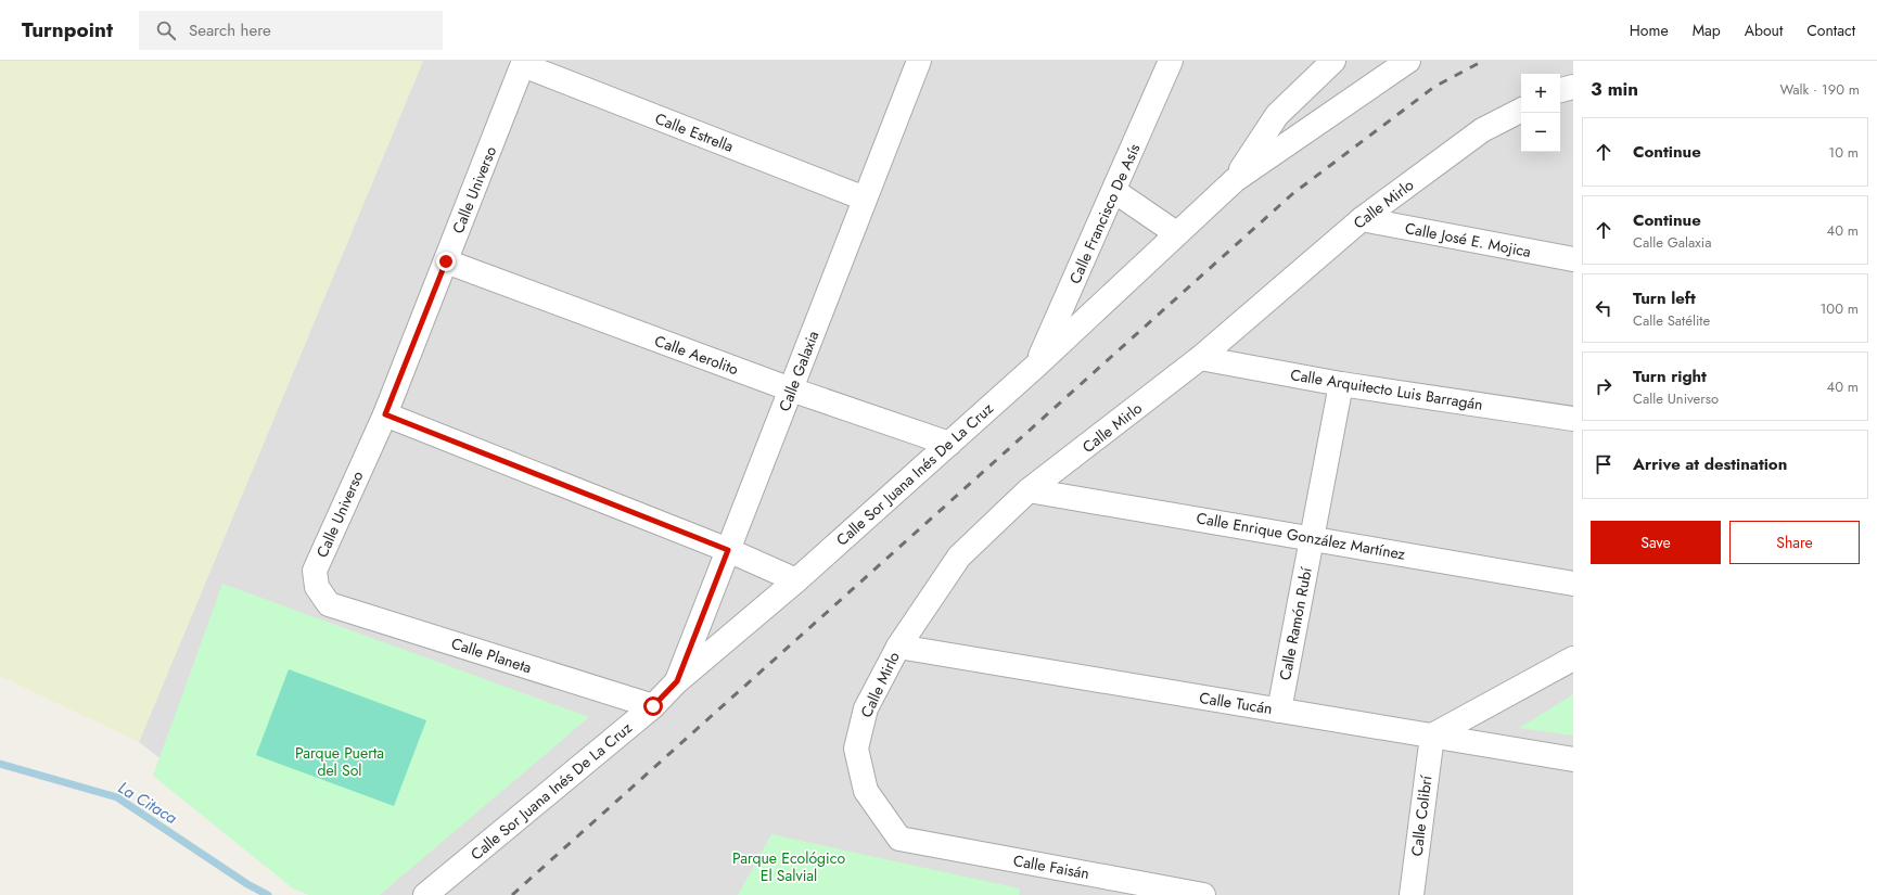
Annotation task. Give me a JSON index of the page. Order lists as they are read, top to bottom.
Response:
{
  "streets": {
    "street": [
      "Calle Estrella",
      "Calle Universo",
      "Calle Mirlo",
      "Calle Francisco De Asís",
      "Calle José E. Mojica",
      "Calle Aerolito",
      "Calle Galaxia",
      "Calle Arquitecto Luis Barragán",
      "Calle Sor Juana Inés De La Cruz",
      "Calle Enrique González Martínez",
      "Calle Ramón Rubí",
      "Calle Planeta",
      "Calle Tucán",
      "Calle Colibrí",
      "Calle Faisán"
    ]
  },
  "crossings": [
    ["Calle Estrella", "Calle Universo"],
    ["Calle Estrella", "Calle Galaxia"],
    ["Calle Universo", "Calle Aerolito"],
    ["Calle Universo", "Calle Planeta"],
    ["Calle Mirlo", "Calle José E. Mojica"],
    ["Calle Mirlo", "Calle Arquitecto Luis Barragán"],
    ["Calle Mirlo", "Calle Enrique González Martínez"],
    ["Calle Mirlo", "Calle Tucán"],
    ["Calle Mirlo", "Calle Faisán"],
    ["Calle Francisco De Asís", "Calle Sor Juana Inés De La Cruz"],
    ["Calle Aerolito", "Calle Galaxia"],
    ["Calle Aerolito", "Calle Sor Juana Inés De La Cruz"],
    ["Calle Galaxia", "Calle Sor Juana Inés De La Cruz"],
    ["Calle Arquitecto Luis Barragán", "Calle Ramón Rubí"],
    ["Calle Sor Juana Inés De La Cruz", "Calle Planeta"],
    ["Calle Enrique González Martínez", "Calle Ramón Rubí"],
    ["Calle Ramón Rubí", "Calle Tucán"],
    ["Calle Tucán", "Calle Colibrí"]
  ],
  "water": ["La Citaca"],
  "parks": ["Parque Puerta del Sol", "Parque Ecológico El Salvial"],
  "page": {
    "header": "Turnpoint",
    "search": "Search here",
    "nav": [
      "Home",
      "Map",
      "About",
      "Contact"
    ],
    "heading": ["3 min", "Walk · 190 m"],
    "map_buttons": ["+", "−"],
    "list": [
      ["Continue", "10 m"],
      ["Continue", "Calle Galaxia", "40 m"],
      ["Turn left", "Calle Satélite", "100 m"],
      ["Turn right", "Calle Universo", "40 m"],
      "Arrive at destination"
    ],
    "buttons": ["Save", "Share"]
  }
}
